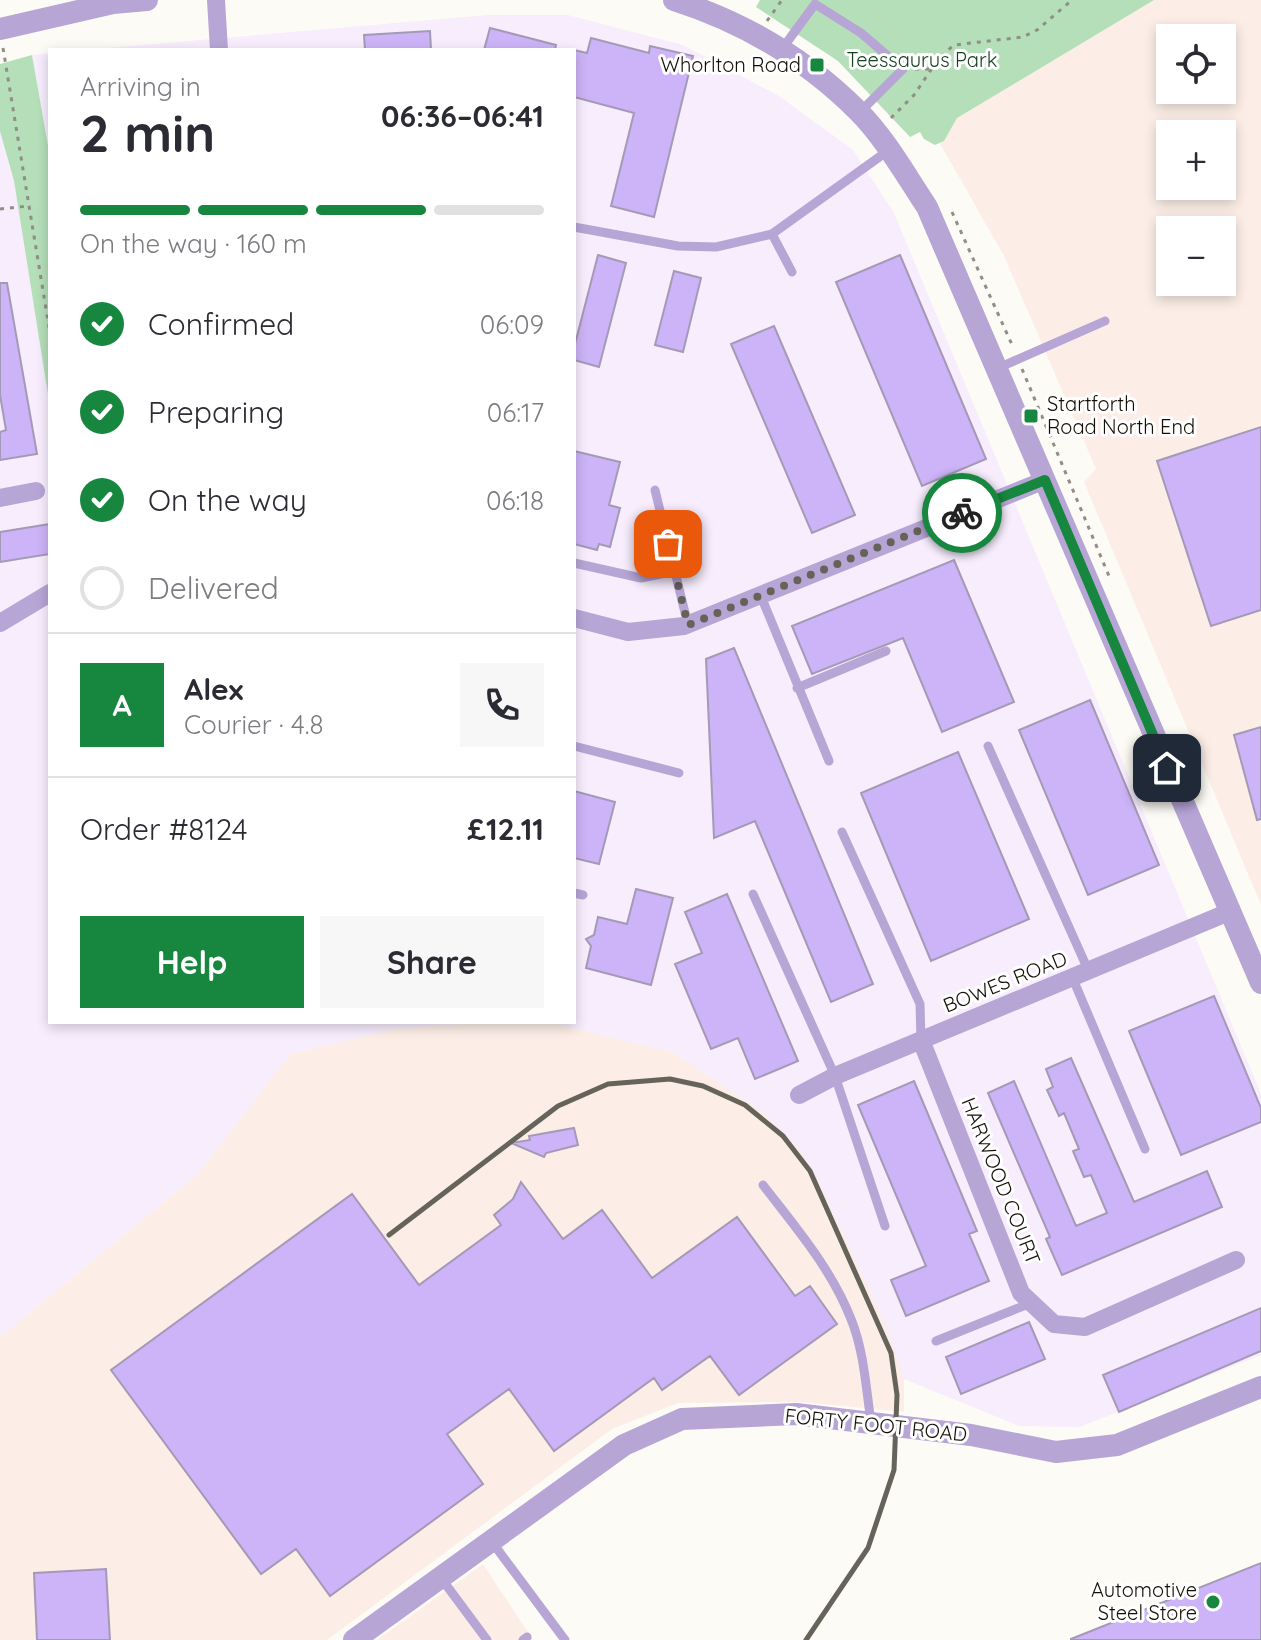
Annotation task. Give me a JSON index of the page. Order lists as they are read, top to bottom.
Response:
{
  "streets": {
    "street": ["BOWES ROAD", "HARWOOD COURT", "FORTY FOOT ROAD"]
  },
  "crossings": [
    ["BOWES ROAD", "HARWOOD COURT"]
  ],
  "parks": ["Teessaurus Park"],
  "places": {
    "transit": ["Whorlton Road", "Startforth Road North End"],
    "other": ["Automotive Steel Store"]
  },
  "page": {
    "map_buttons": ["+", "−"],
    "heading": ["2 min", "Arriving in", "06:36–06:41"],
    "panel": [
      "Alex",
      "Courier · 4.8",
      "Order #8124",
      "£12.11"
    ],
    "bar": "On the way · 160 m",
    "list": [
      ["Confirmed", "06:09"],
      ["Preparing", "06:17"],
      ["On the way", "06:18"],
      "Delivered"
    ],
    "round": "A",
    "buttons": ["Help", "Share"]
  }
}
